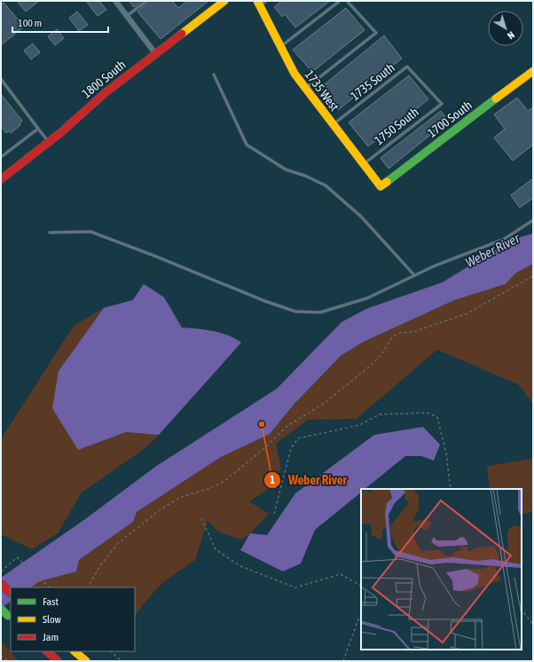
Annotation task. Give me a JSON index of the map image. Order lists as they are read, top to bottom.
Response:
{
  "streets": {
    "main road": ["1800 South", "1735 West", "1700 South"],
    "lane": ["1735 South", "1750 South"]
  },
  "crossings": [
    ["1735 South", "1735 West"],
    ["1735 South", "1750 South"],
    ["1735 West", "1700 South"],
    ["1735 West", "1750 South"]
  ],
  "water": ["Weber River"],
  "places": ["Weber River"],
  "legend": ["Fast", "Slow", "Jam"],
  "scale_bar": "100 m",
  "north": "bottom right"
}
